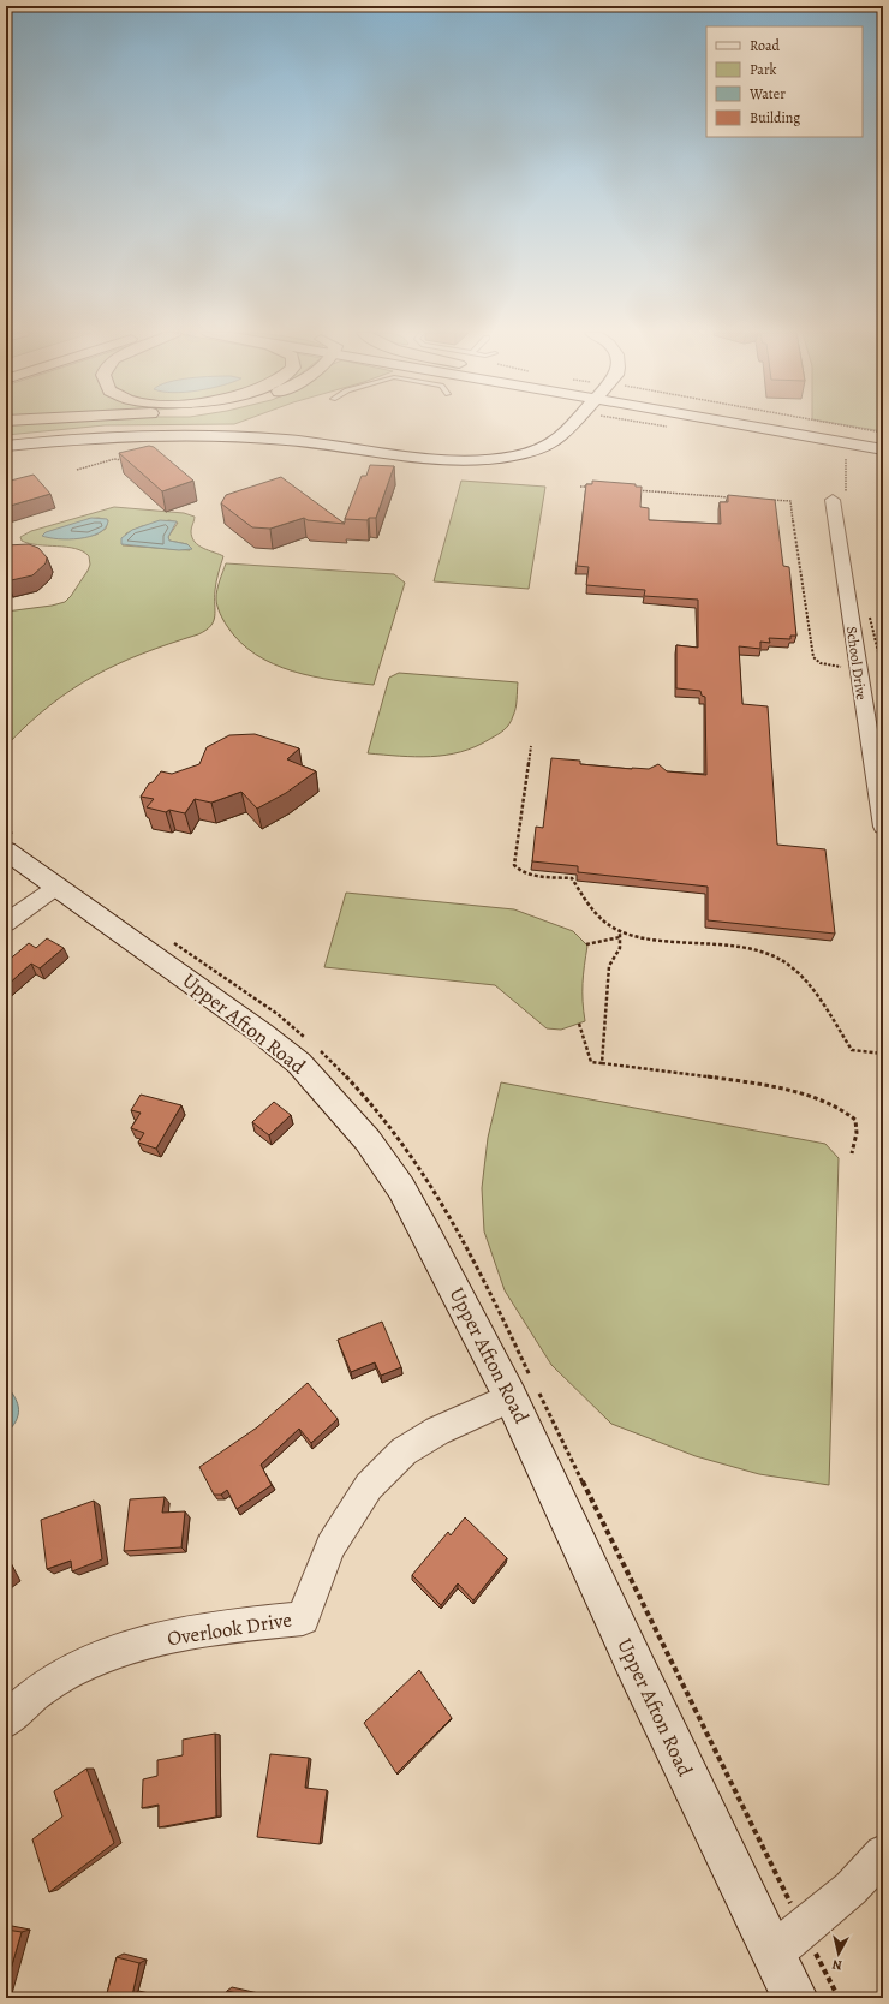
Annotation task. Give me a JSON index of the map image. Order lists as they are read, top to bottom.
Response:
{
  "streets": {
    "street": ["School Drive", "Upper Afton Road", "Overlook Drive"]
  },
  "crossings": [
    ["Upper Afton Road", "Overlook Drive"]
  ],
  "legend": [
    "Road",
    "Park",
    "Water",
    "Building"
  ],
  "north": "bottom"
}
